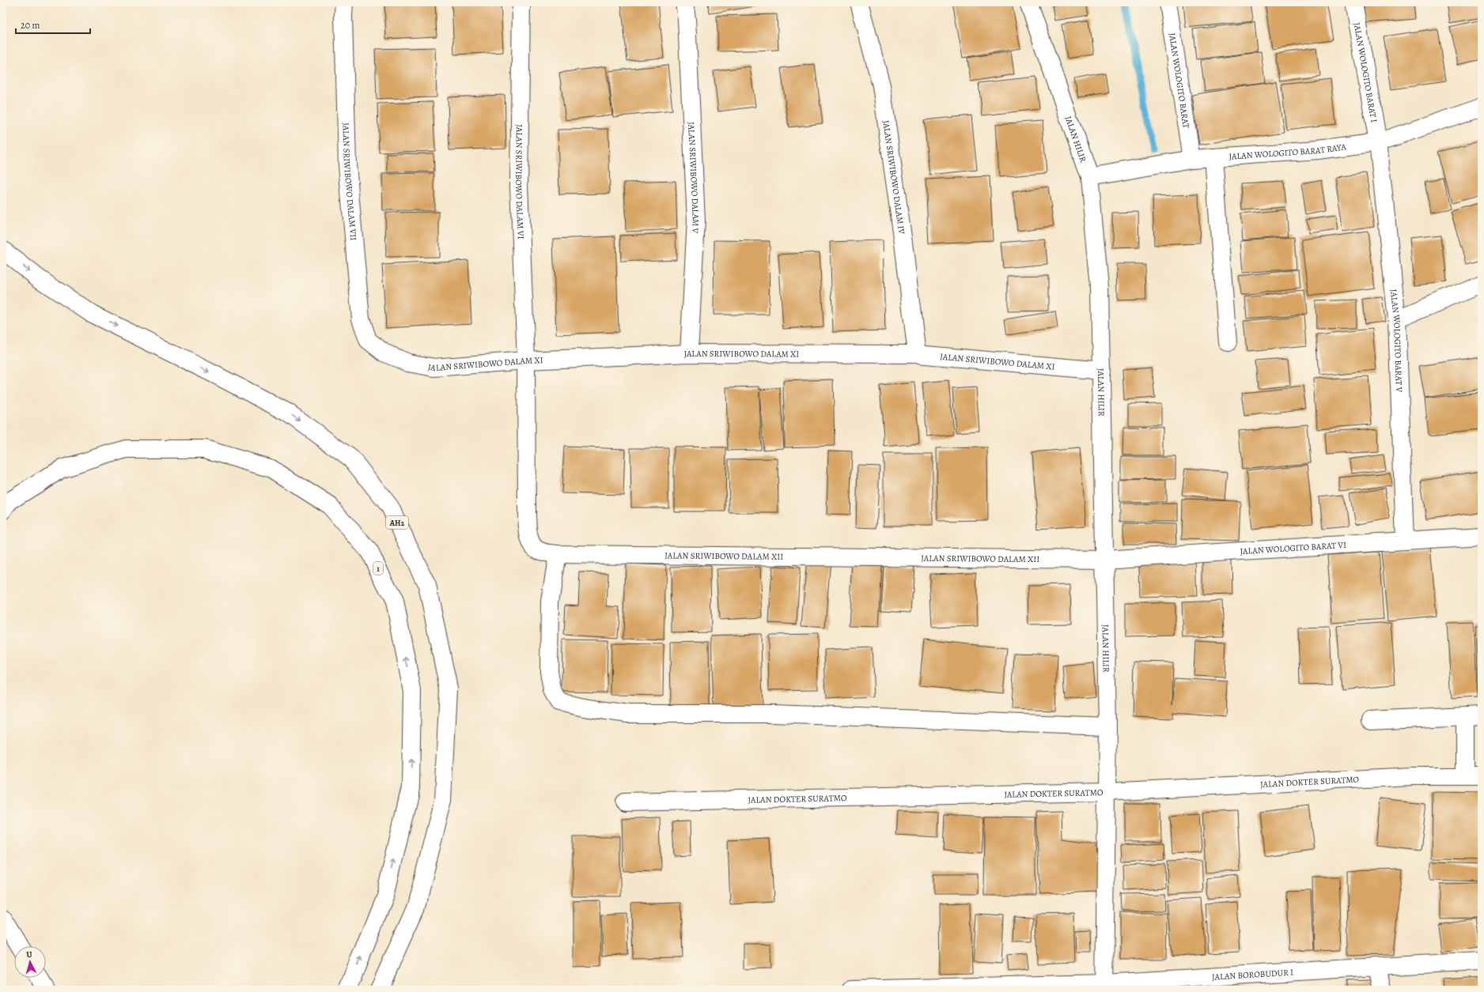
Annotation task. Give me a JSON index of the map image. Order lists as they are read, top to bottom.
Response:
{
  "streets": {
    "main road": [
      "JALAN WOLOGITO BARAT I",
      "JALAN WOLOGITO BARAT",
      "JALAN HILIR",
      "JALAN WOLOGITO BARAT RAYA",
      "JALAN SRIWIBOWO DALAM IV",
      "JALAN SRIWIBOWO DALAM V",
      "JALAN SRIWIBOWO DALAM VII",
      "JALAN SRIWIBOWO DALAM VI",
      "JALAN WOLOGITO BARAT V",
      "JALAN SRIWIBOWO DALAM XI",
      "AH2",
      "JALAN WOLOGITO BARAT VI",
      "JALAN SRIWIBOWO DALAM XII",
      "1",
      "JALAN DOKTER SURATMO",
      "JALAN BOROBUDUR I"
    ]
  },
  "crossings": [
    ["JALAN WOLOGITO BARAT I", "JALAN WOLOGITO BARAT RAYA"],
    ["JALAN WOLOGITO BARAT I", "JALAN WOLOGITO BARAT V"],
    ["JALAN WOLOGITO BARAT", "JALAN WOLOGITO BARAT RAYA"],
    ["JALAN HILIR", "JALAN WOLOGITO BARAT RAYA"],
    ["JALAN HILIR", "JALAN SRIWIBOWO DALAM XI"],
    ["JALAN HILIR", "JALAN WOLOGITO BARAT VI"],
    ["JALAN HILIR", "JALAN SRIWIBOWO DALAM XII"],
    ["JALAN HILIR", "JALAN DOKTER SURATMO"],
    ["JALAN WOLOGITO BARAT RAYA", "JALAN WOLOGITO BARAT V"],
    ["JALAN SRIWIBOWO DALAM IV", "JALAN SRIWIBOWO DALAM XI"],
    ["JALAN SRIWIBOWO DALAM V", "JALAN SRIWIBOWO DALAM XI"],
    ["JALAN SRIWIBOWO DALAM VII", "JALAN SRIWIBOWO DALAM XI"],
    ["JALAN SRIWIBOWO DALAM VI", "JALAN SRIWIBOWO DALAM XI"],
    ["JALAN SRIWIBOWO DALAM VI", "JALAN SRIWIBOWO DALAM XII"],
    ["JALAN WOLOGITO BARAT V", "JALAN WOLOGITO BARAT VI"],
    ["JALAN SRIWIBOWO DALAM XI", "JALAN SRIWIBOWO DALAM XII"],
    ["JALAN WOLOGITO BARAT VI", "JALAN SRIWIBOWO DALAM XII"]
  ],
  "scale_bar": "20 m",
  "north": "top"
}
